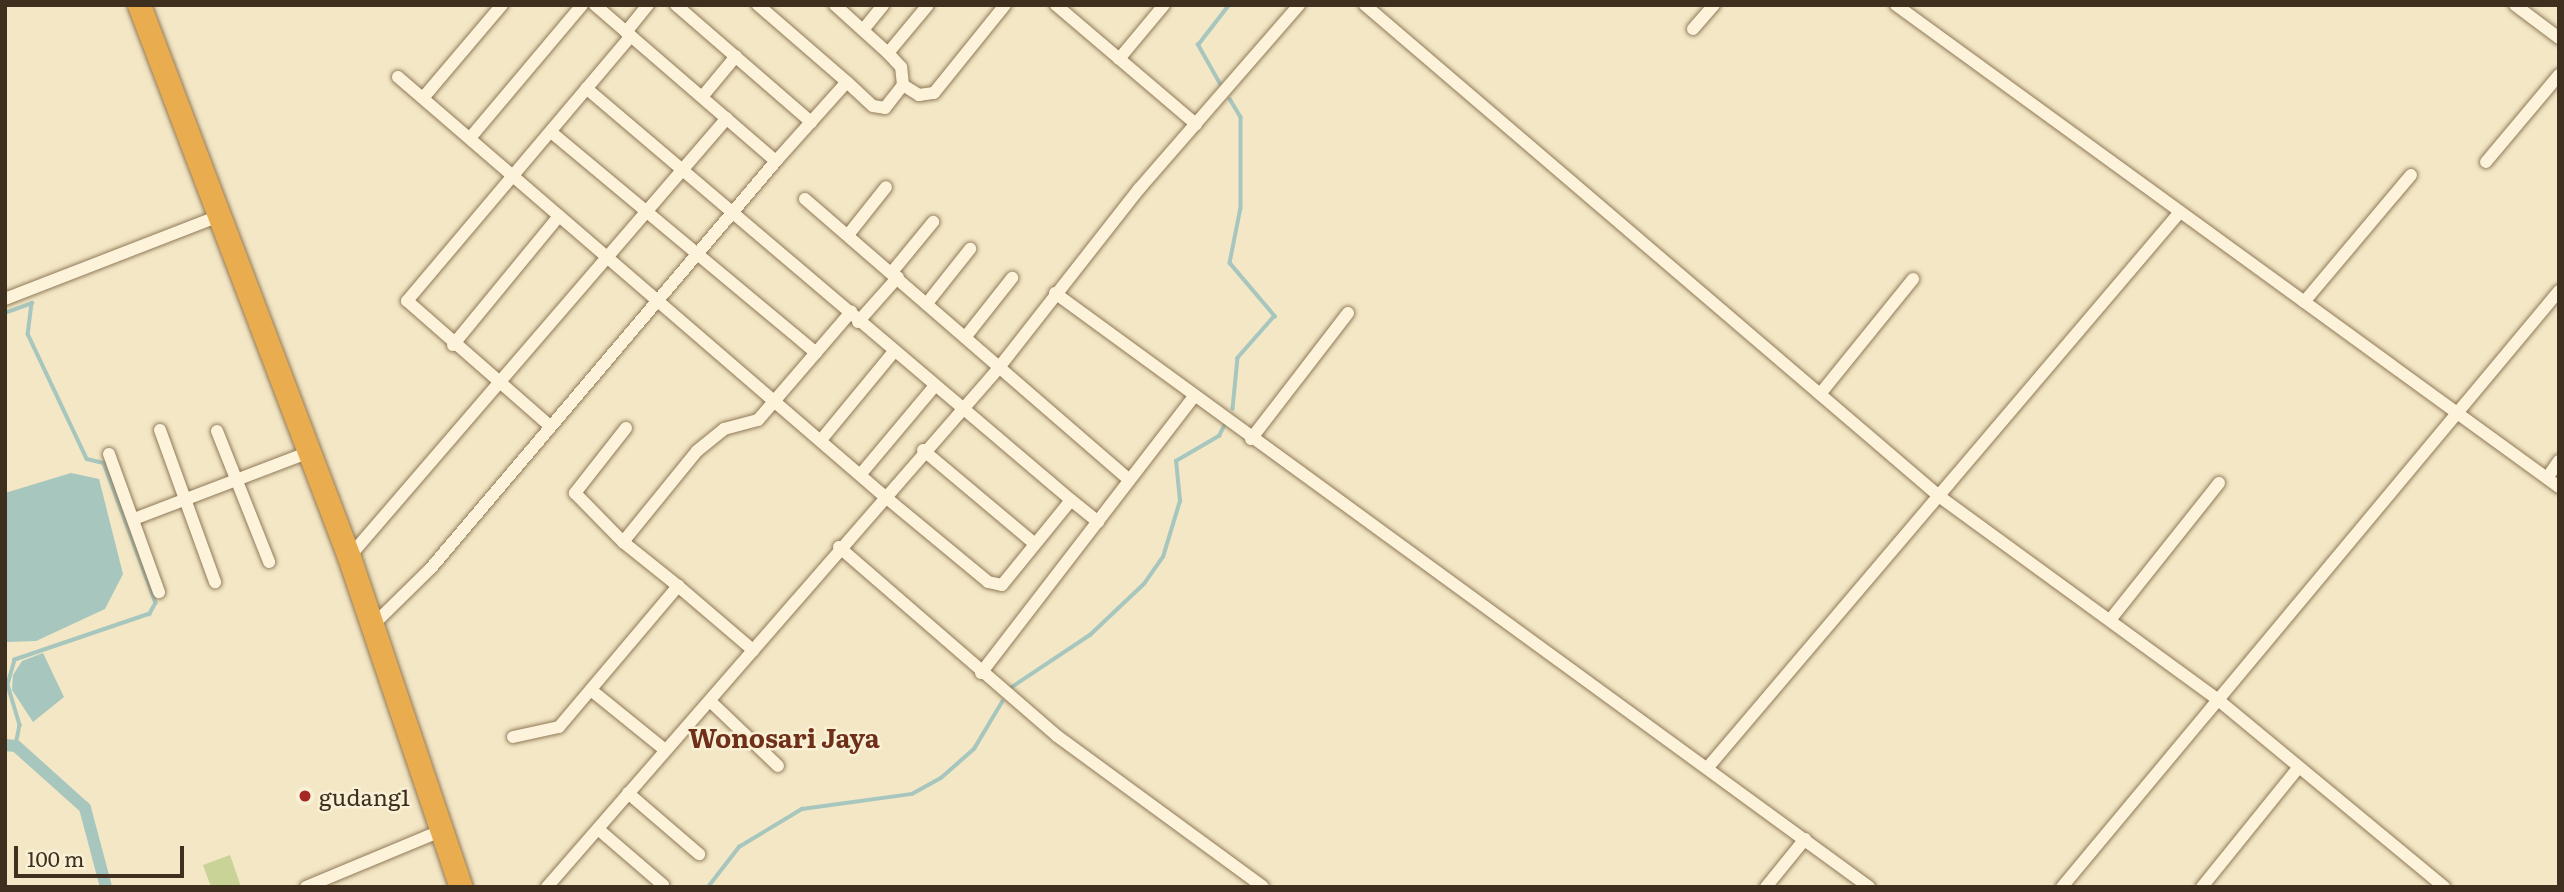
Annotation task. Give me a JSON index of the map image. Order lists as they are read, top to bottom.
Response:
{
  "districts": ["Wonosari Jaya"],
  "places": ["gudang1"],
  "scale_bar": "100 m"
}
